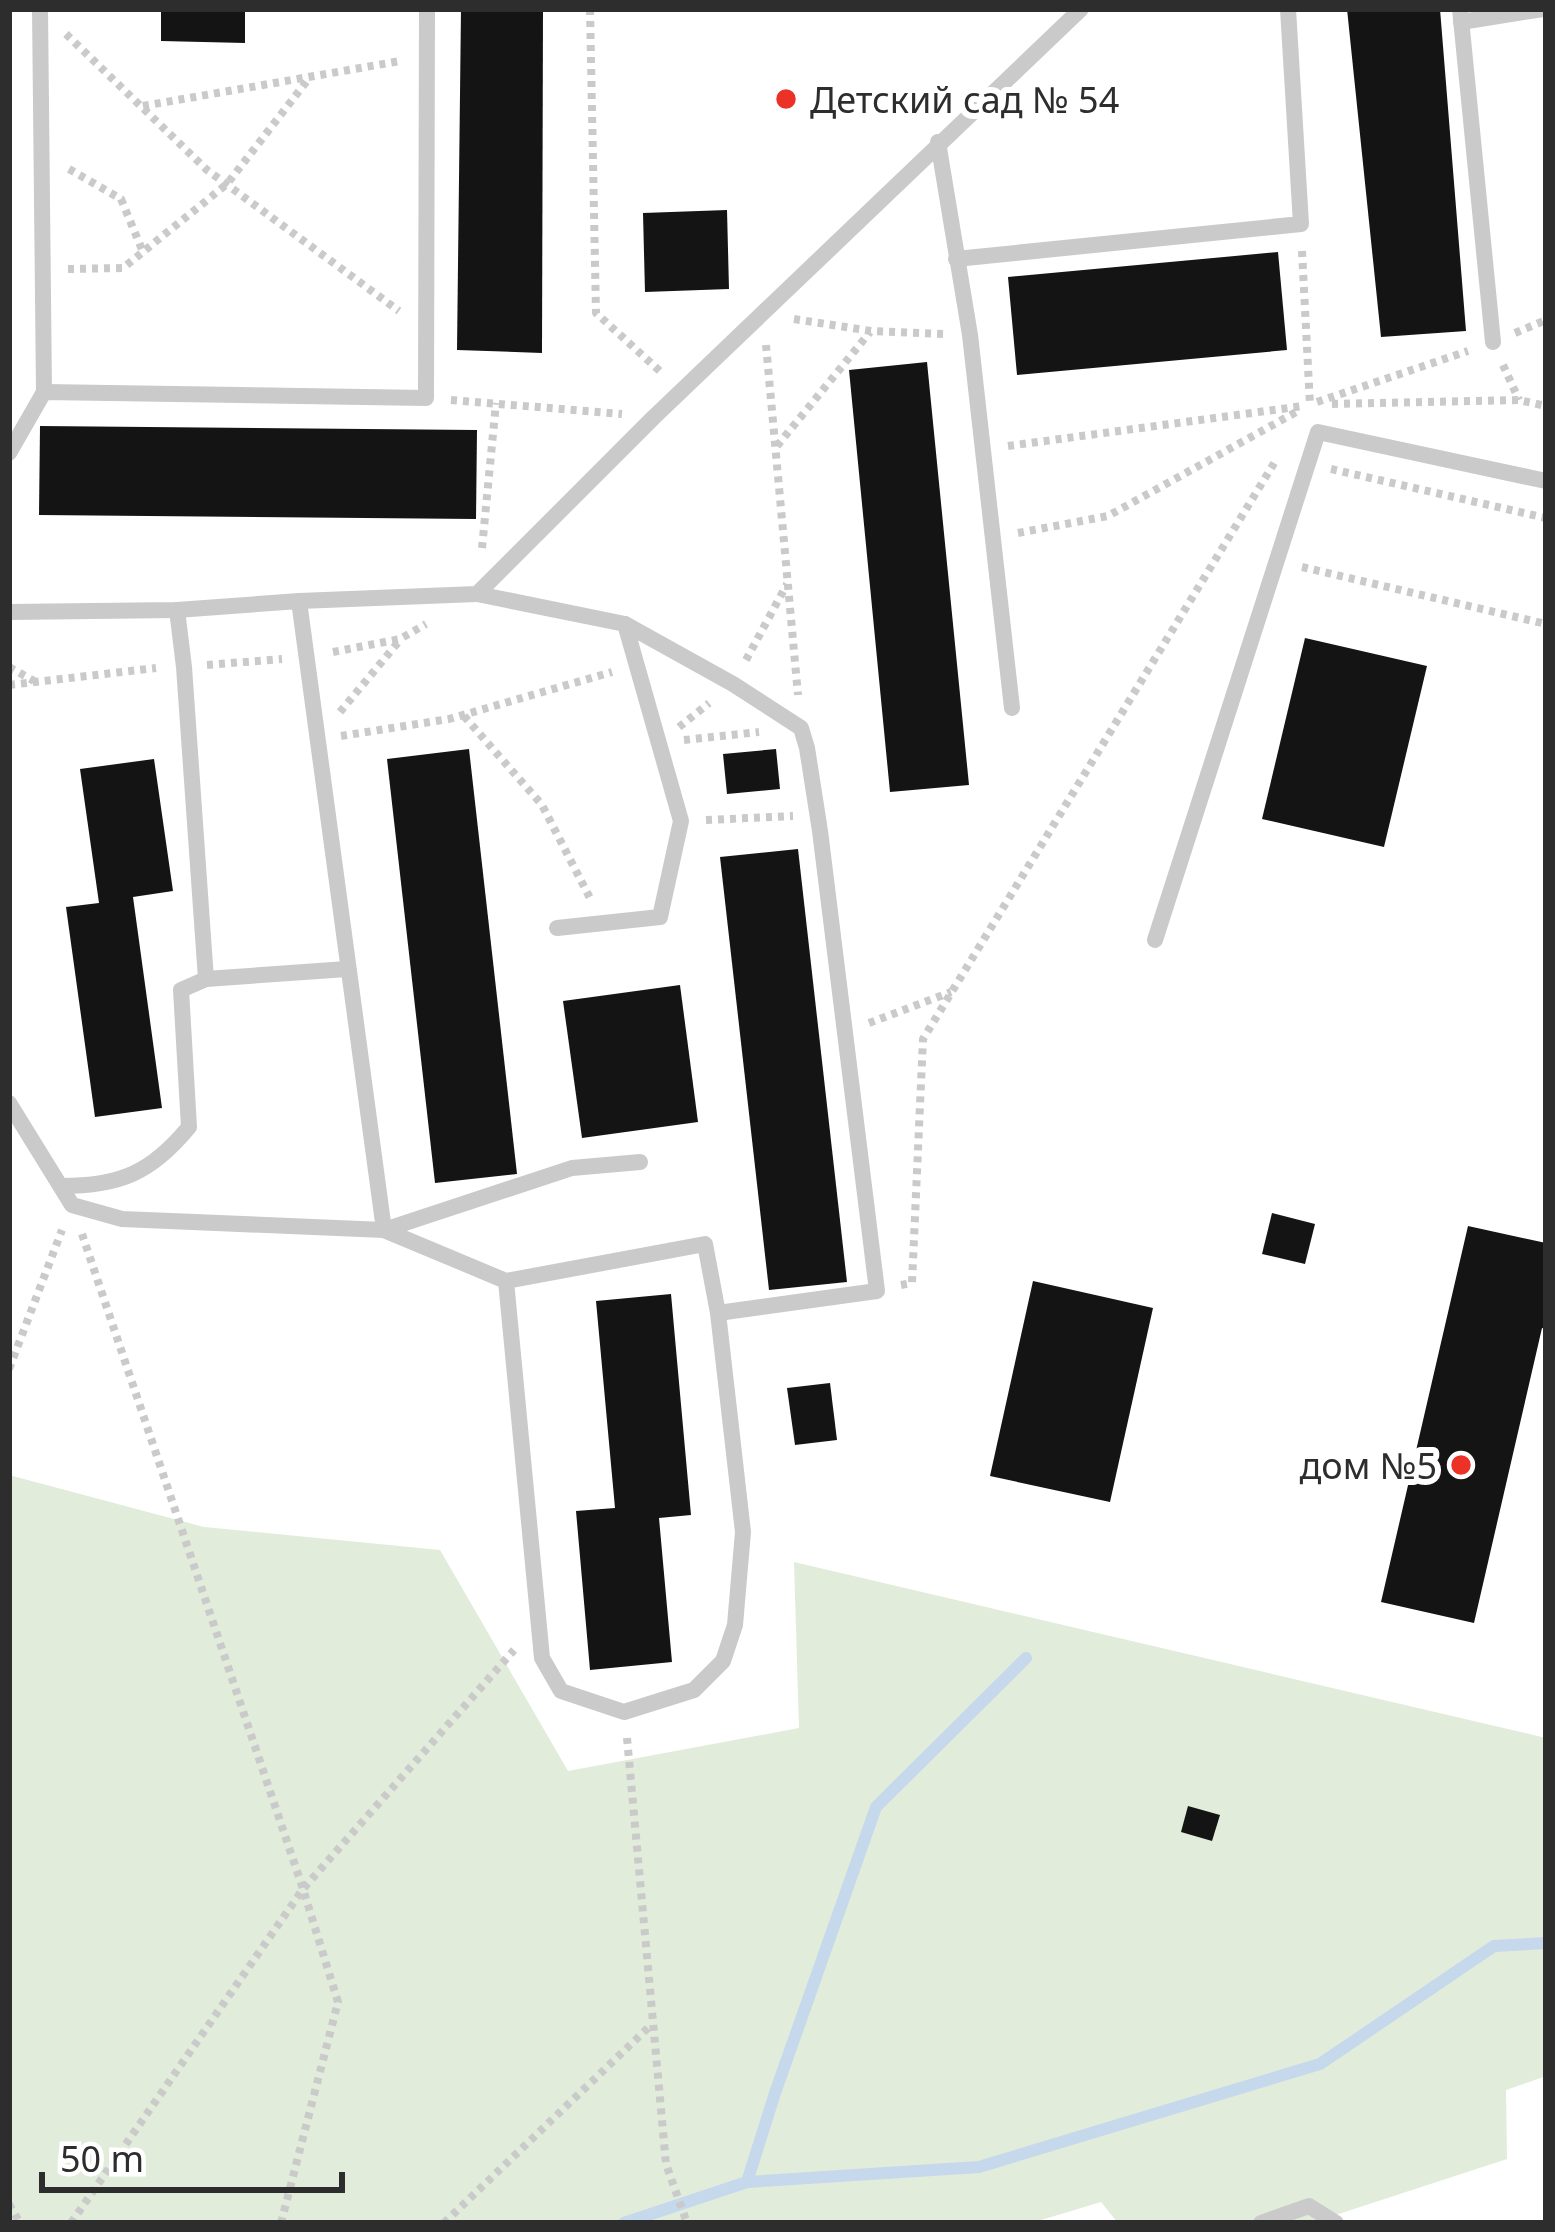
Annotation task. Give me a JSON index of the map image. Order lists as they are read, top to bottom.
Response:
{
  "places": ["Детский сад № 54", "дом №5"],
  "scale_bar": "50 m"
}
